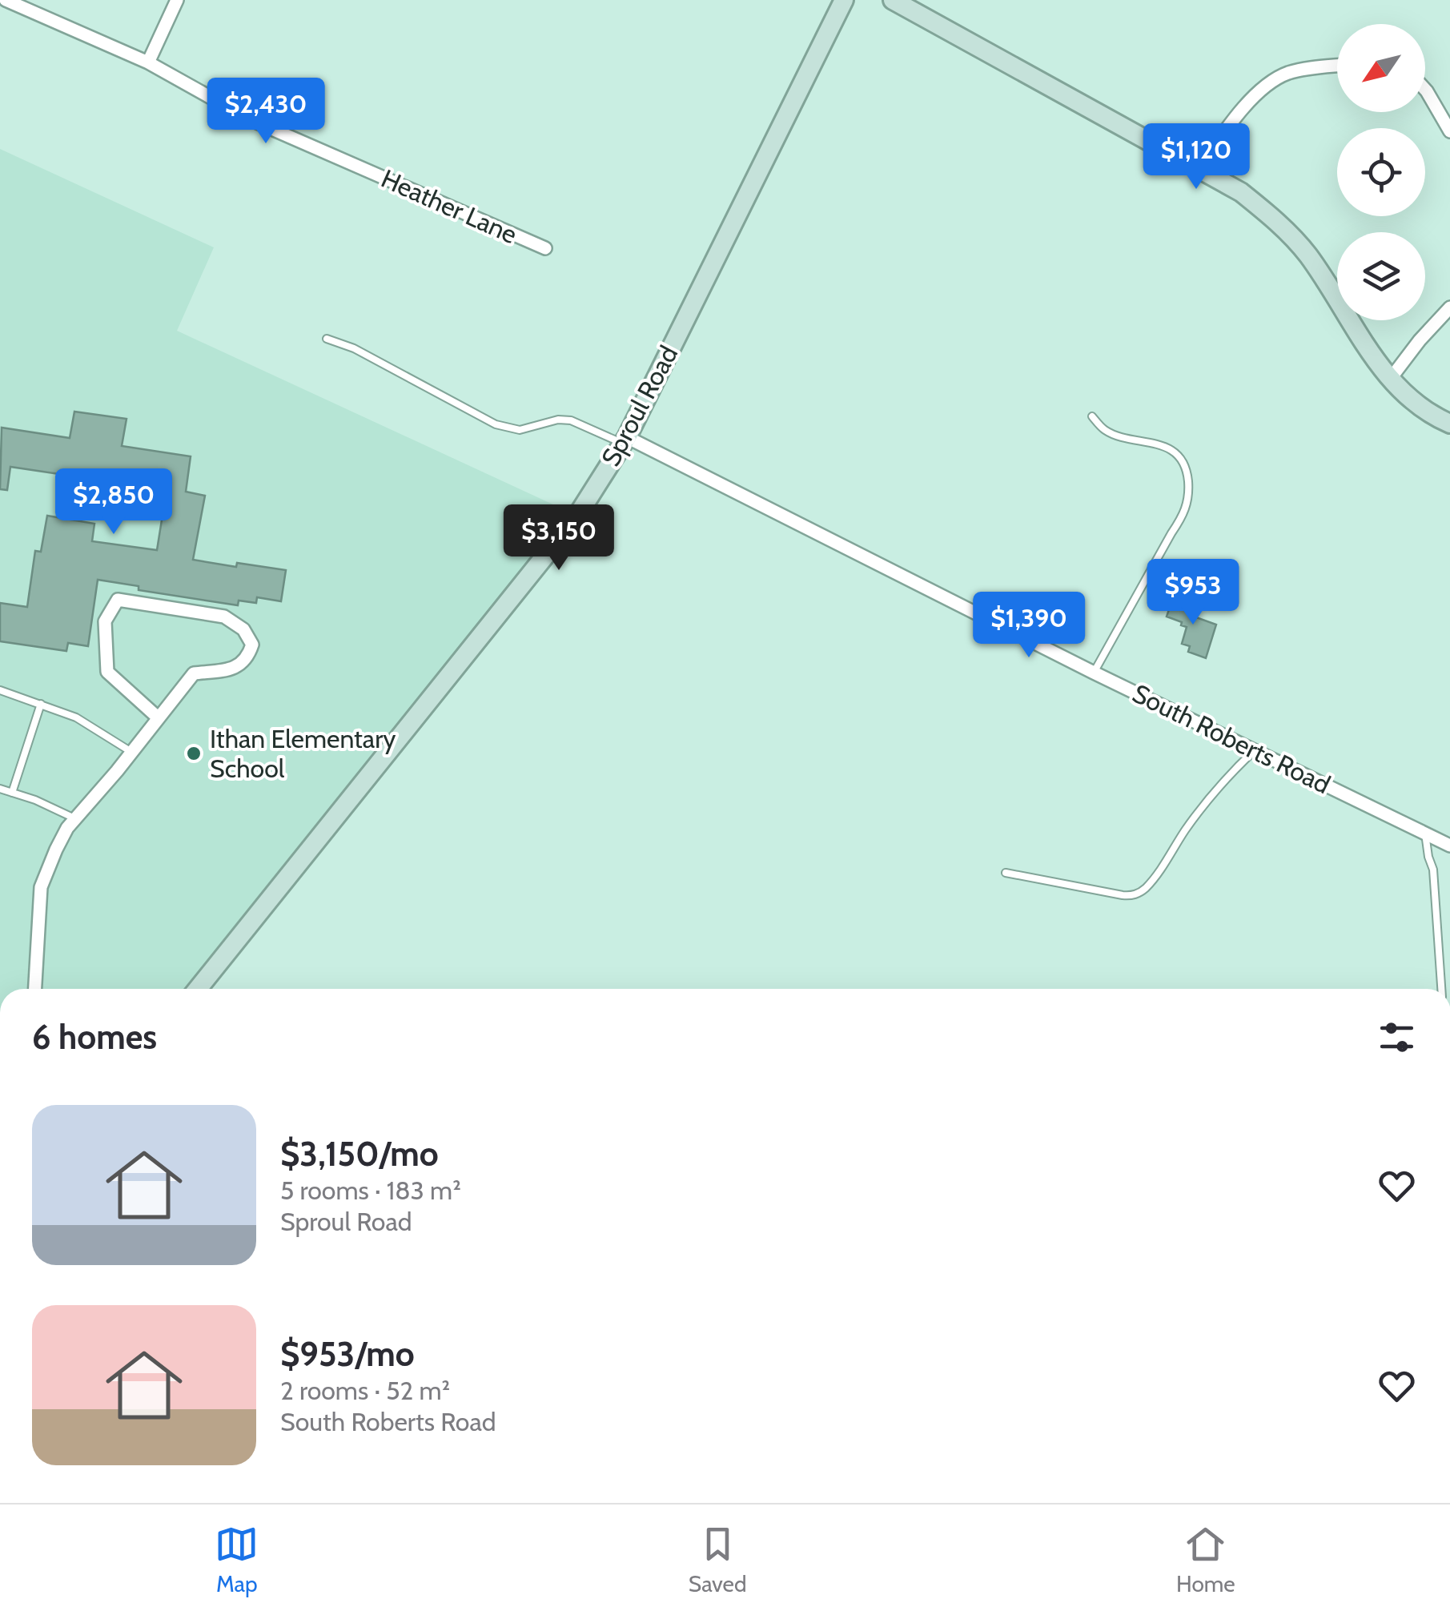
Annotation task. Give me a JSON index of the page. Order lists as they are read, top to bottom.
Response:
{
  "streets": {
    "main road": ["Sproul Road"],
    "street": ["Heather Lane", "South Roberts Road"]
  },
  "crossings": [
    ["Sproul Road", "South Roberts Road"]
  ],
  "places": ["Ithan Elementary School"],
  "north": "bottom left",
  "page": {
    "price": [
      "$2,430",
      "$1,120",
      "$2,850",
      "$3,150",
      "$953",
      "$1,390"
    ],
    "heading": "6 homes",
    "list": [
      {
        "name": "$3,150/mo",
        "note": "5 rooms · 183 m² · Sproul Road"
      },
      {
        "name": "$953/mo",
        "note": "2 rooms · 52 m² · South Roberts Road"
      }
    ],
    "tabs": ["Map", "Saved", "Home"]
  }
}
